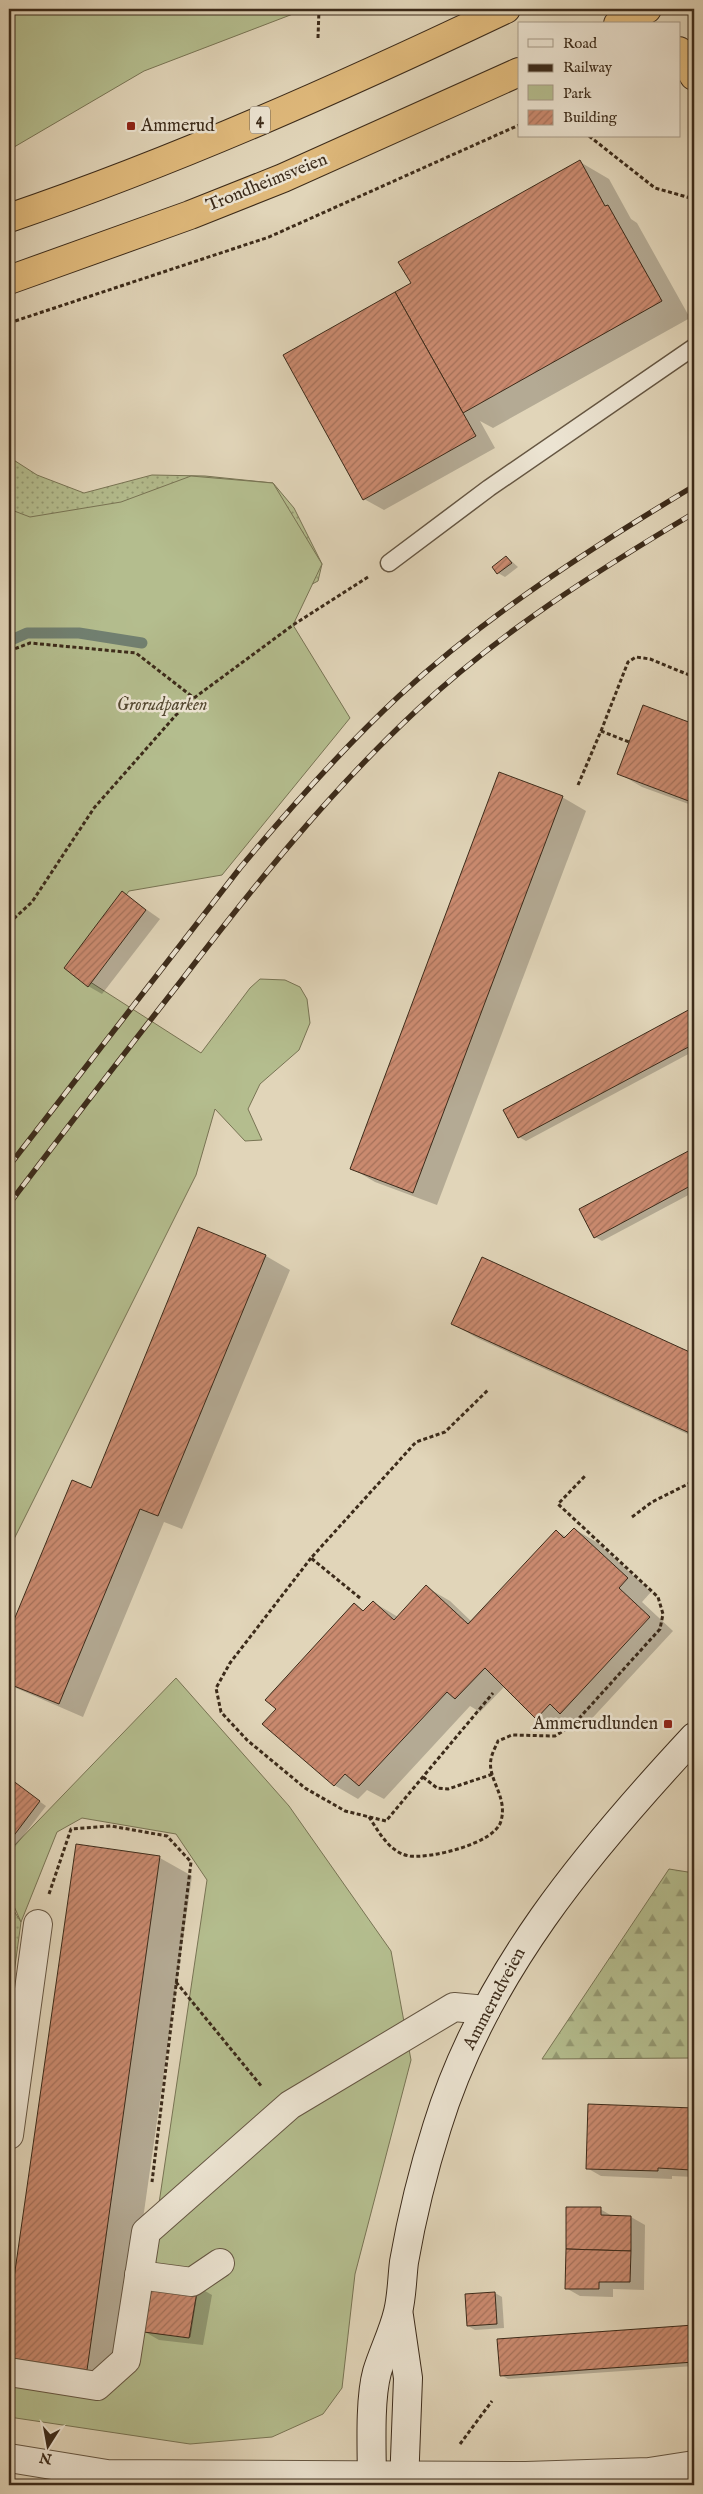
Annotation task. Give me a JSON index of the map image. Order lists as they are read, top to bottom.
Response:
{
  "streets": {
    "highway": ["4", "Trondheimsveien"],
    "street": ["Ammerudveien"]
  },
  "parks": ["Grorudparken"],
  "places": {
    "transit": ["Ammerud", "Ammerudlunden"]
  },
  "legend": [
    "Road",
    "Railway",
    "Park",
    "Building"
  ],
  "north": "bottom"
}
